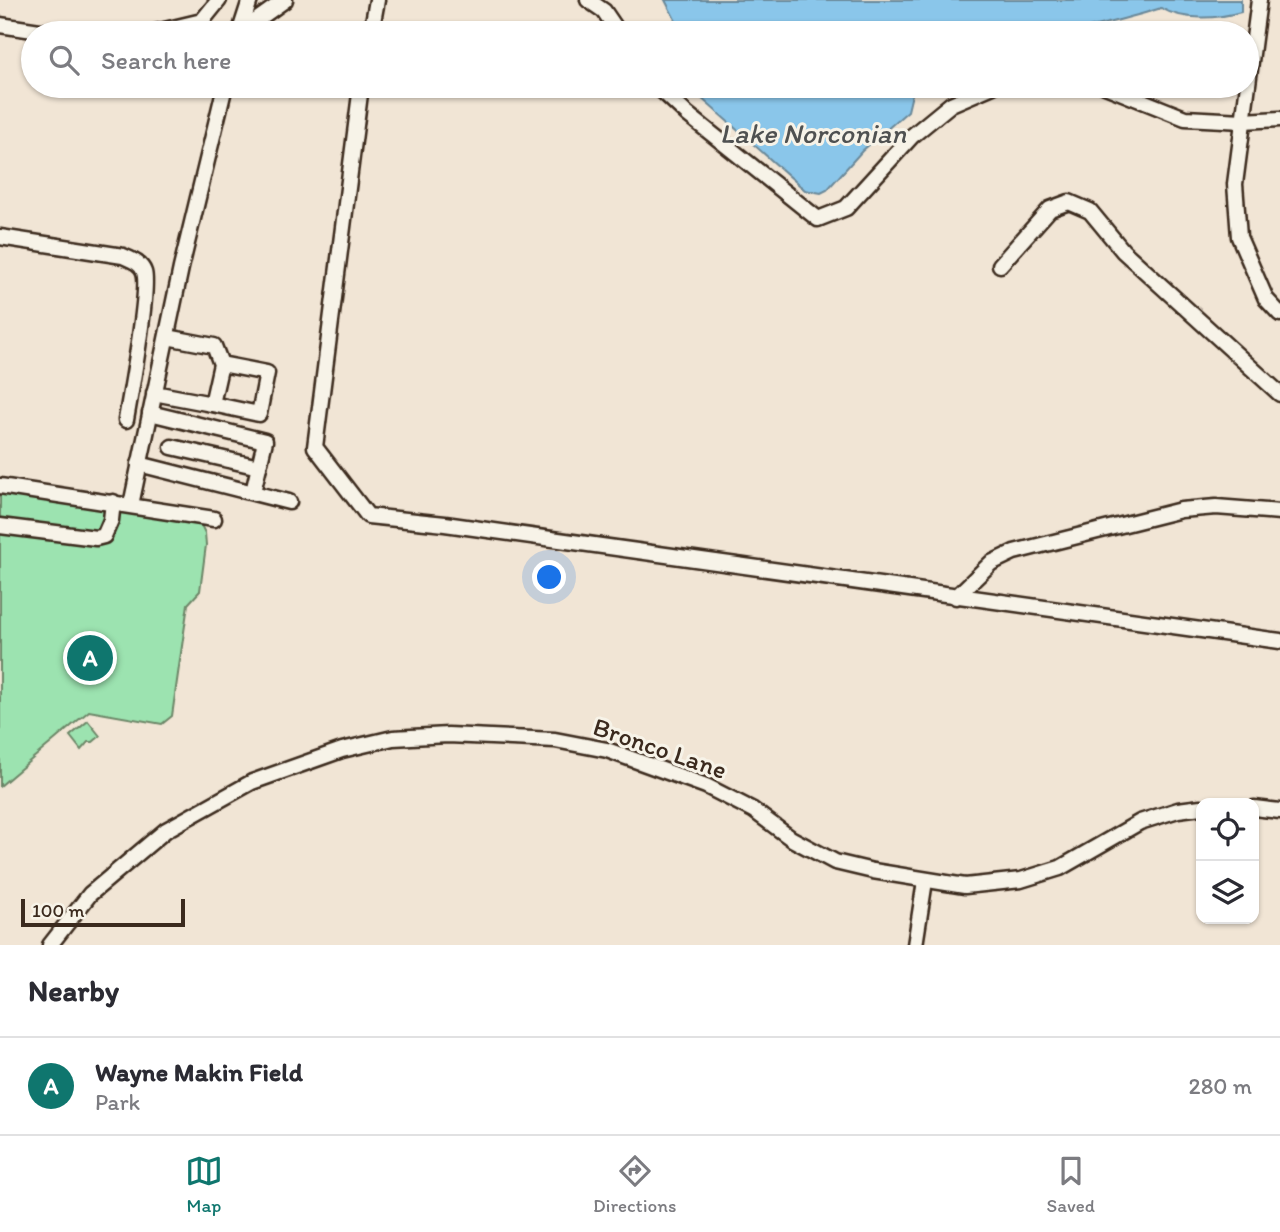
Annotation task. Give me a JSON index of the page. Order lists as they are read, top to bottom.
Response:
{
  "streets": {
    "street": ["Bronco Lane"]
  },
  "water": ["Lake Norconian"],
  "scale_bar": "100 m",
  "page": {
    "search": "Search here",
    "pins": "A",
    "scale": "100 m",
    "heading": "Nearby",
    "list": [
      {
        "mark": "A",
        "name": "Wayne Makin Field",
        "note": "Park",
        "value": "280 m"
      }
    ],
    "nav": ["Map", "Directions", "Saved"]
  }
}
